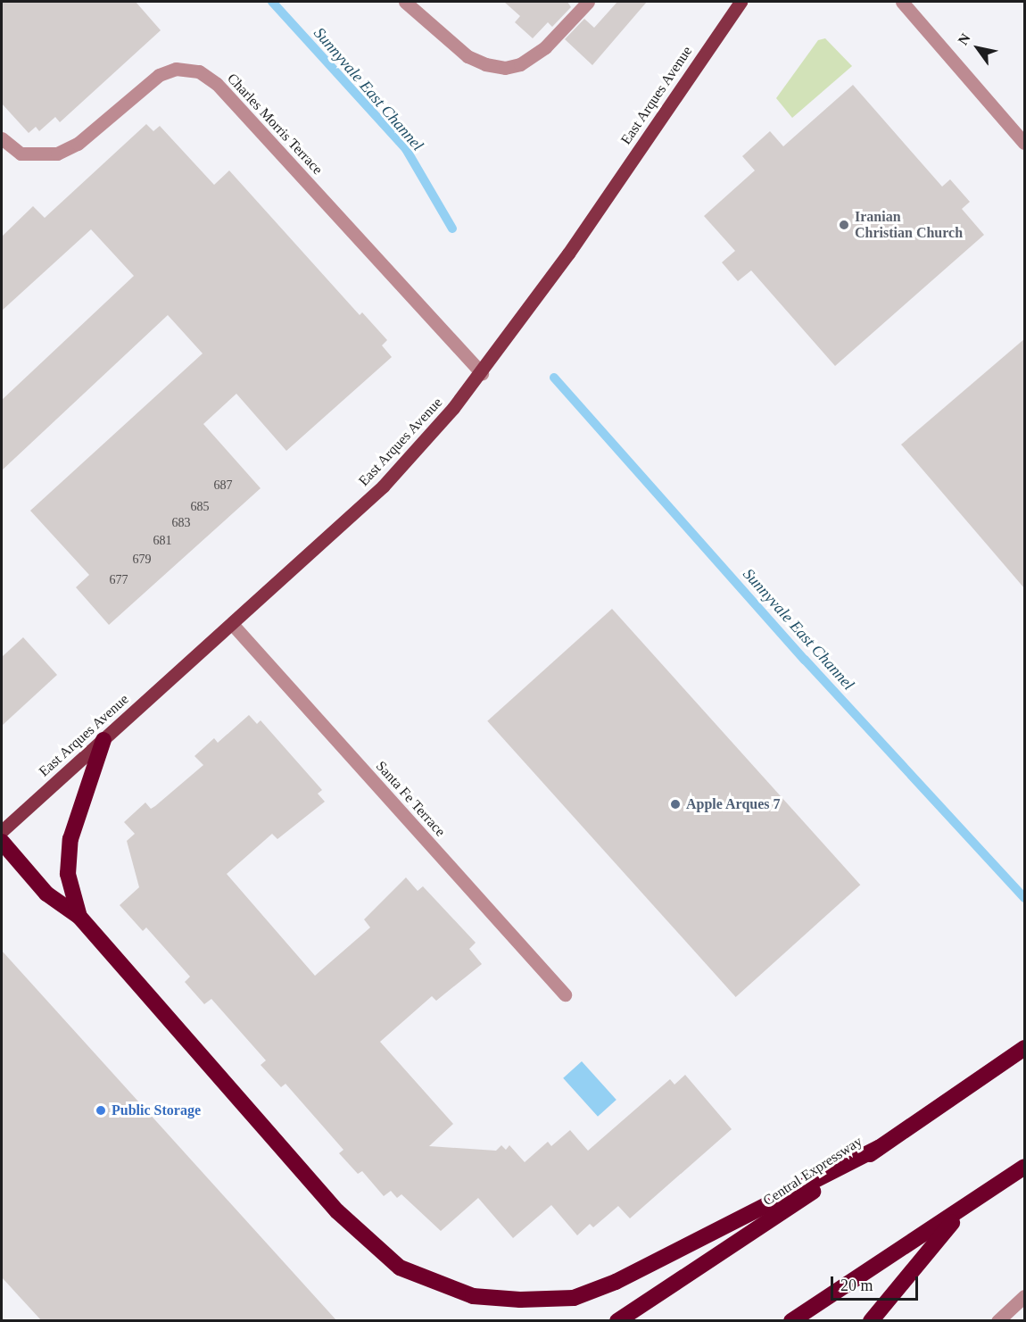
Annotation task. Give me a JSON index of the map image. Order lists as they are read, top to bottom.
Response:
{
  "streets": {
    "highway": ["Central Expressway"],
    "main road": ["East Arques Avenue"],
    "street": ["Charles Morris Terrace", "Santa Fe Terrace"]
  },
  "crossings": [
    ["East Arques Avenue", "Charles Morris Terrace"],
    ["East Arques Avenue", "Santa Fe Terrace"]
  ],
  "water": ["Sunnyvale East Channel"],
  "places": ["Iranian Christian Church", "Apple Arques 7", "Public Storage"],
  "house_numbers": [
    "687",
    "685",
    "683",
    "681",
    "679",
    "677"
  ],
  "scale_bar": "20 m",
  "north": "top left"
}
